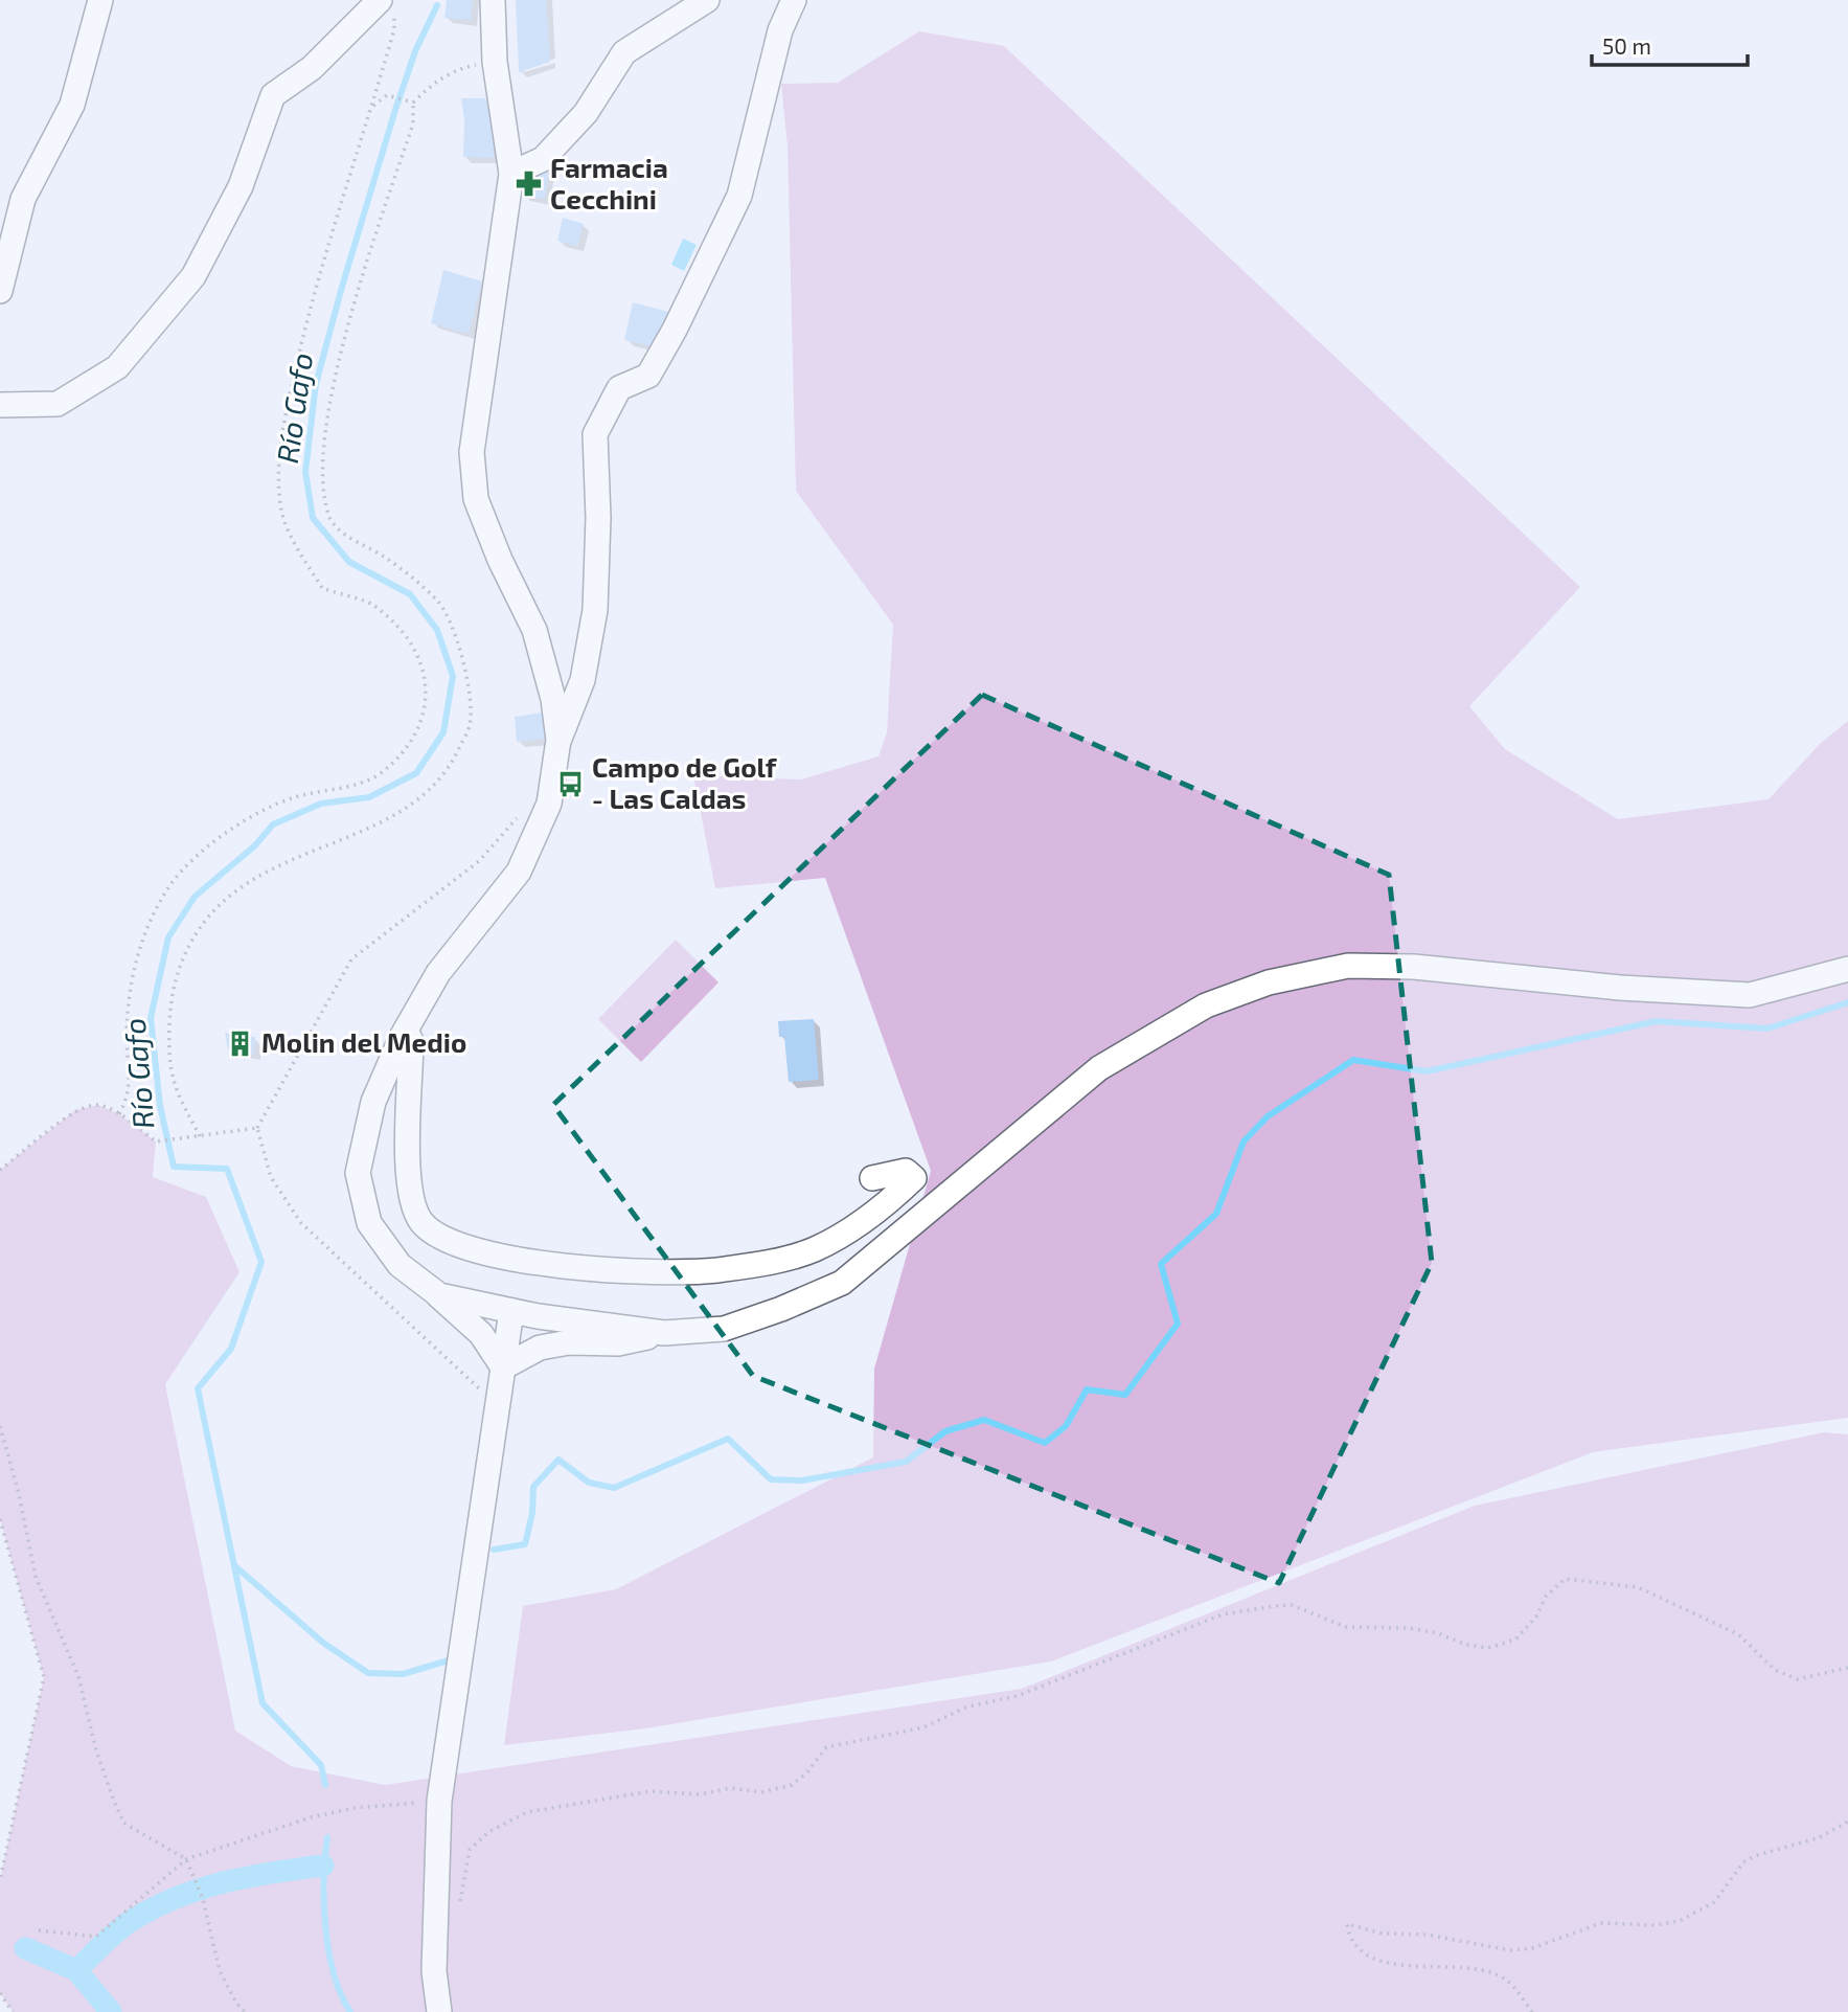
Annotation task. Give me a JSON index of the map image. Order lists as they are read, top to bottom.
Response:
{
  "water": ["Río Gafo"],
  "places": {
    "pharmacy": ["Farmacia Cecchini"],
    "bus stop": ["Campo de Golf - Las Caldas"],
    "building": ["Molin del Medio"]
  },
  "scale_bar": "50 m"
}
